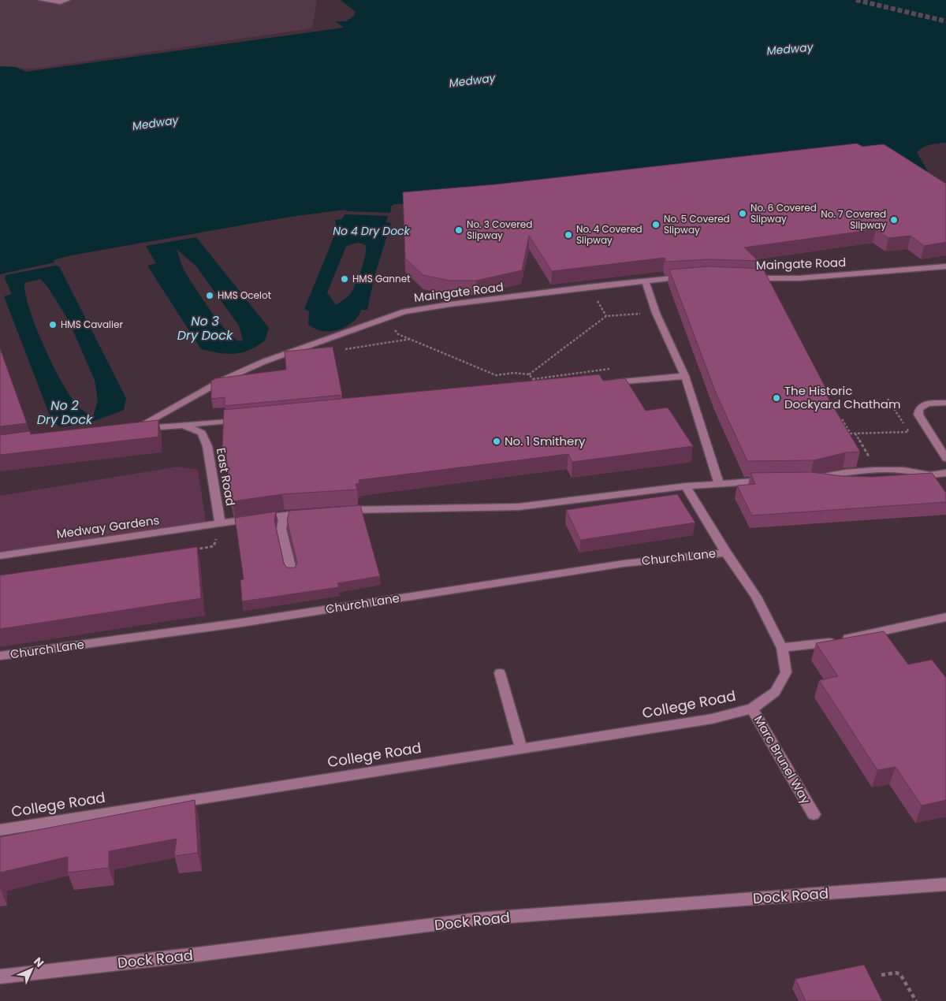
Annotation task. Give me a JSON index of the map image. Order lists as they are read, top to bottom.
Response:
{
  "streets": {
    "street": [
      "Maingate Road",
      "East Road",
      "Medway Gardens",
      "Church Lane",
      "College Road",
      "Marc Brunel Way",
      "Dock Road"
    ]
  },
  "crossings": [
    ["Maingate Road", "East Road"],
    ["East Road", "Medway Gardens"],
    ["Church Lane", "Marc Brunel Way"],
    ["College Road", "Marc Brunel Way"]
  ],
  "water": [
    "Medway",
    "No 4 Dry Dock",
    "No 3 Dry Dock",
    "No 2 Dry Dock"
  ],
  "places": [
    "No. 6 Covered Slipway",
    "No. 7 Covered Slipway",
    "No. 5 Covered Slipway",
    "No. 3 Covered Slipway",
    "No. 4 Covered Slipway",
    "HMS Gannet",
    "HMS Ocelot",
    "HMS Cavalier",
    "The Historic Dockyard Chatham",
    "No. 1 Smithery"
  ],
  "north": "top right"
}
